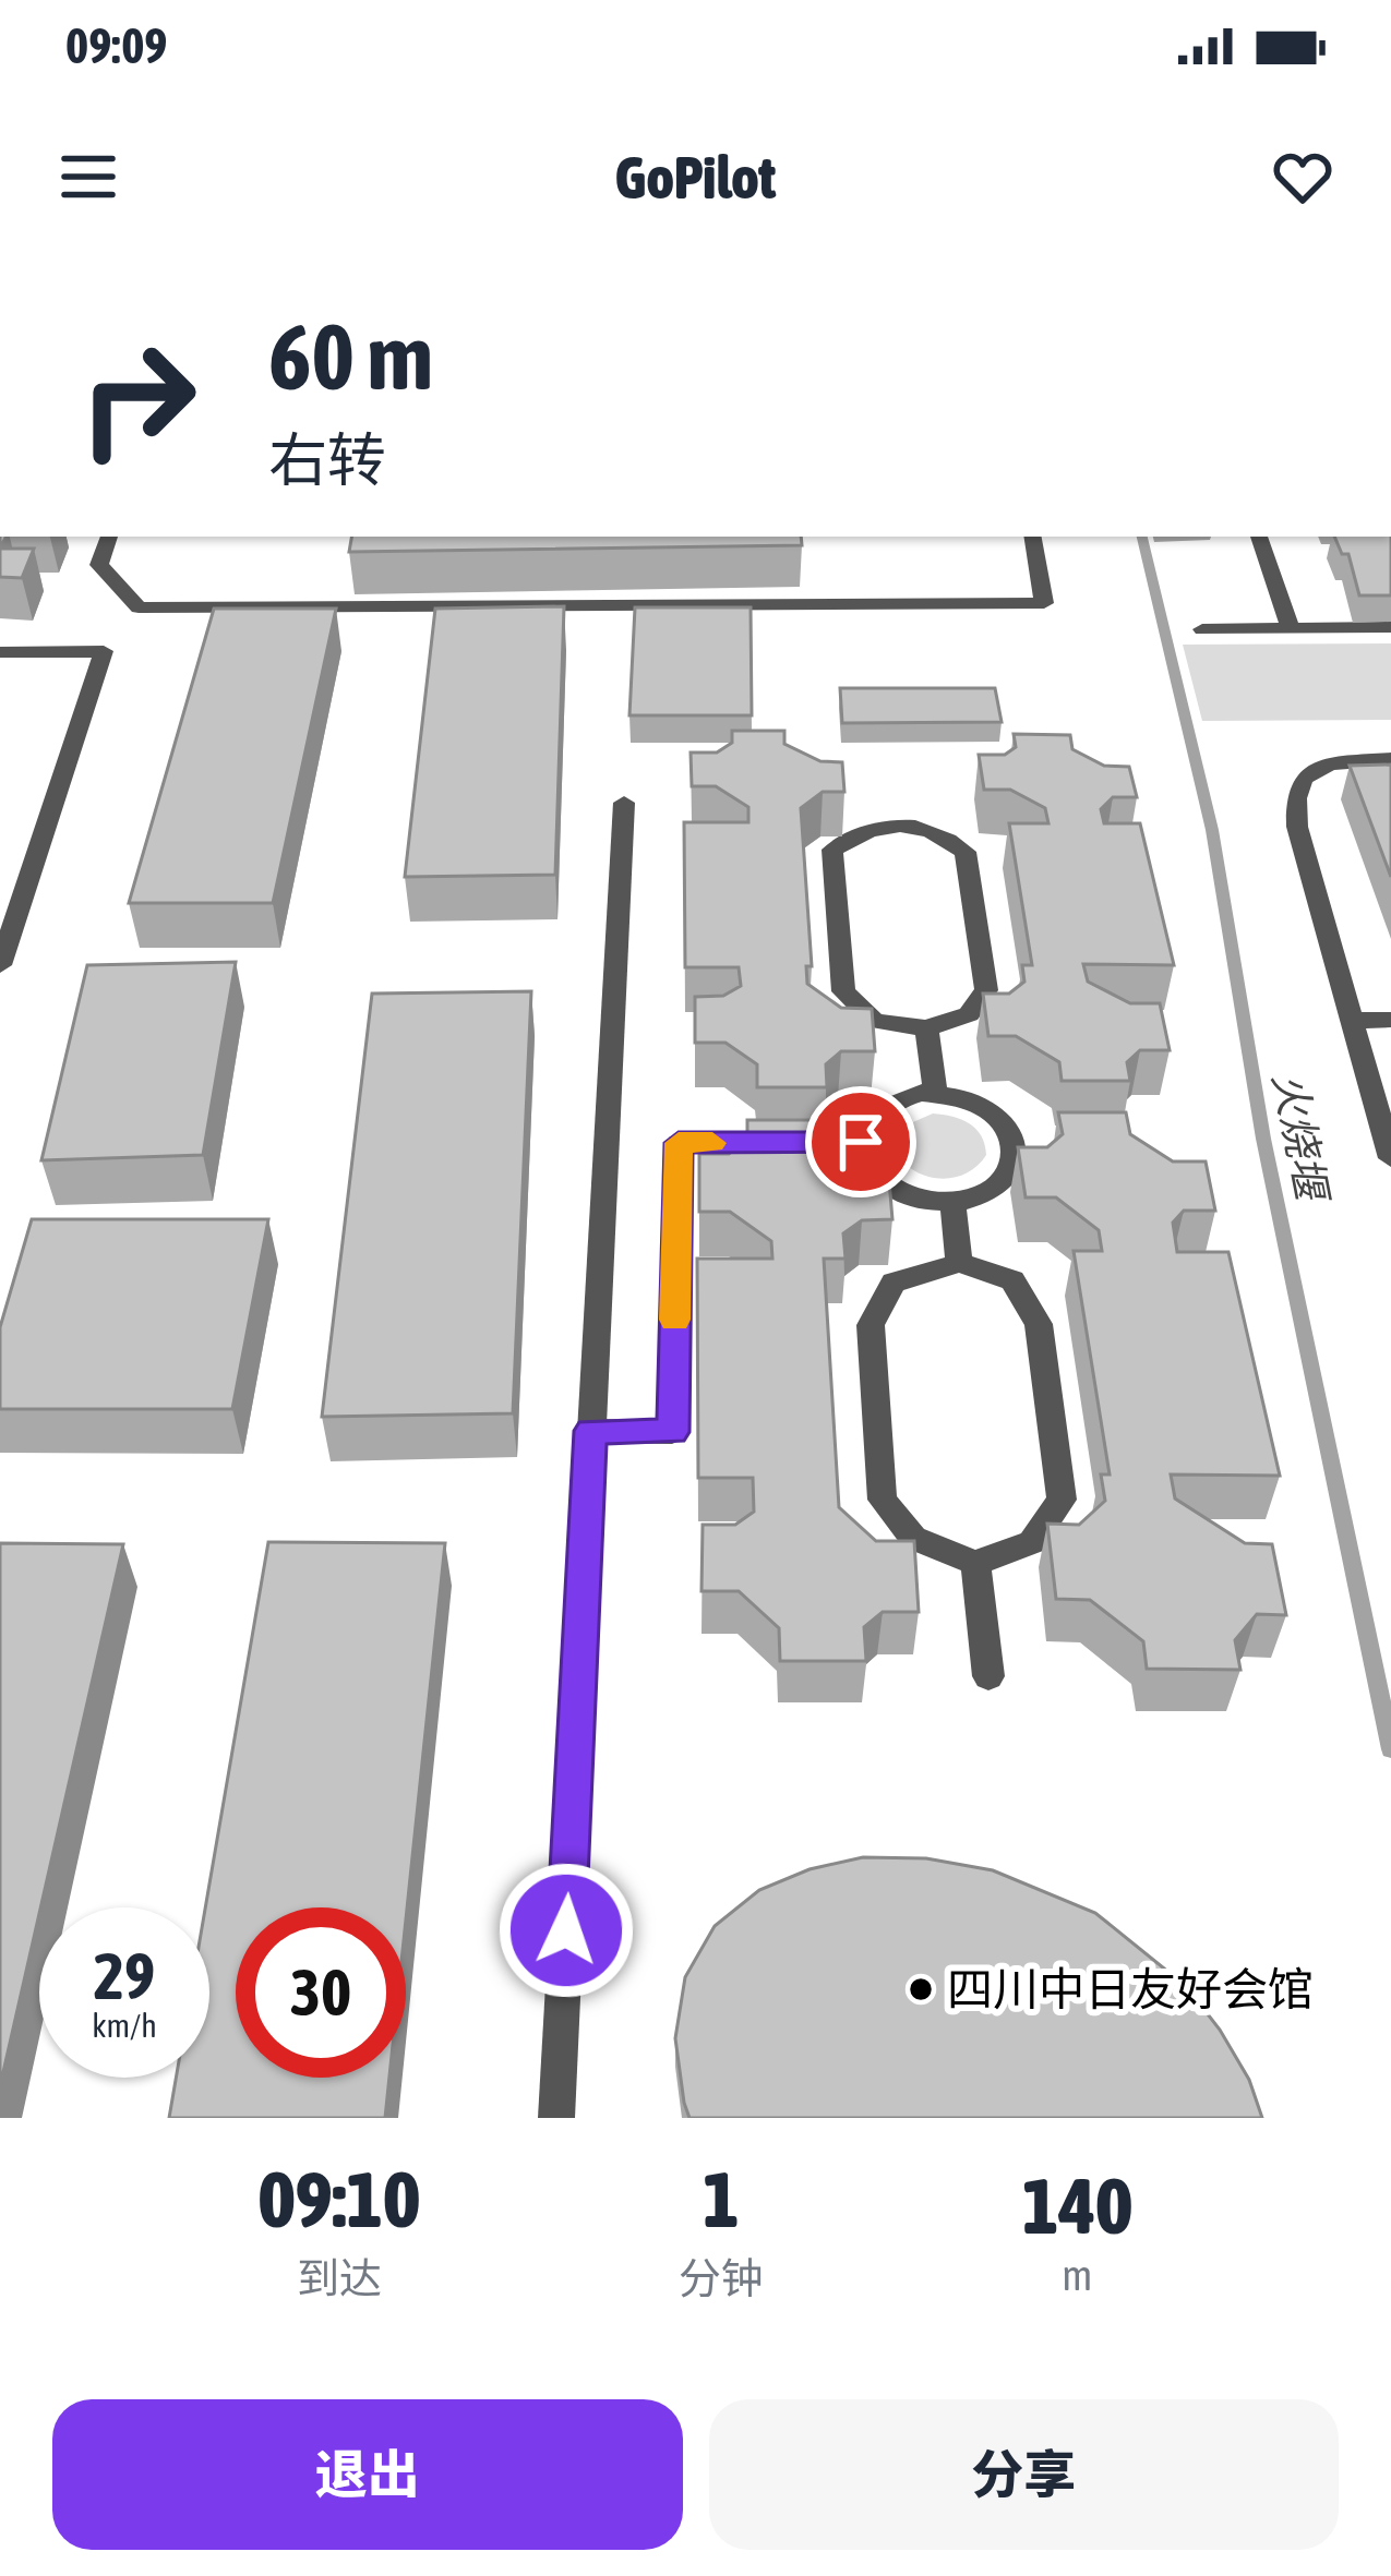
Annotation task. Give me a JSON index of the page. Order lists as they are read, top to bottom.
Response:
{
  "water": ["火烧堰"],
  "places": ["四川中日友好会馆"],
  "page": {
    "status": "09:09",
    "header": "GoPilot",
    "turn": ["60 m", "右转"],
    "speed": "29 km/h",
    "limit": "30",
    "eta": [
      "09:10",
      "到达",
      "1",
      "分钟",
      "140",
      "m"
    ],
    "buttons": ["退出", "分享"]
  }
}
